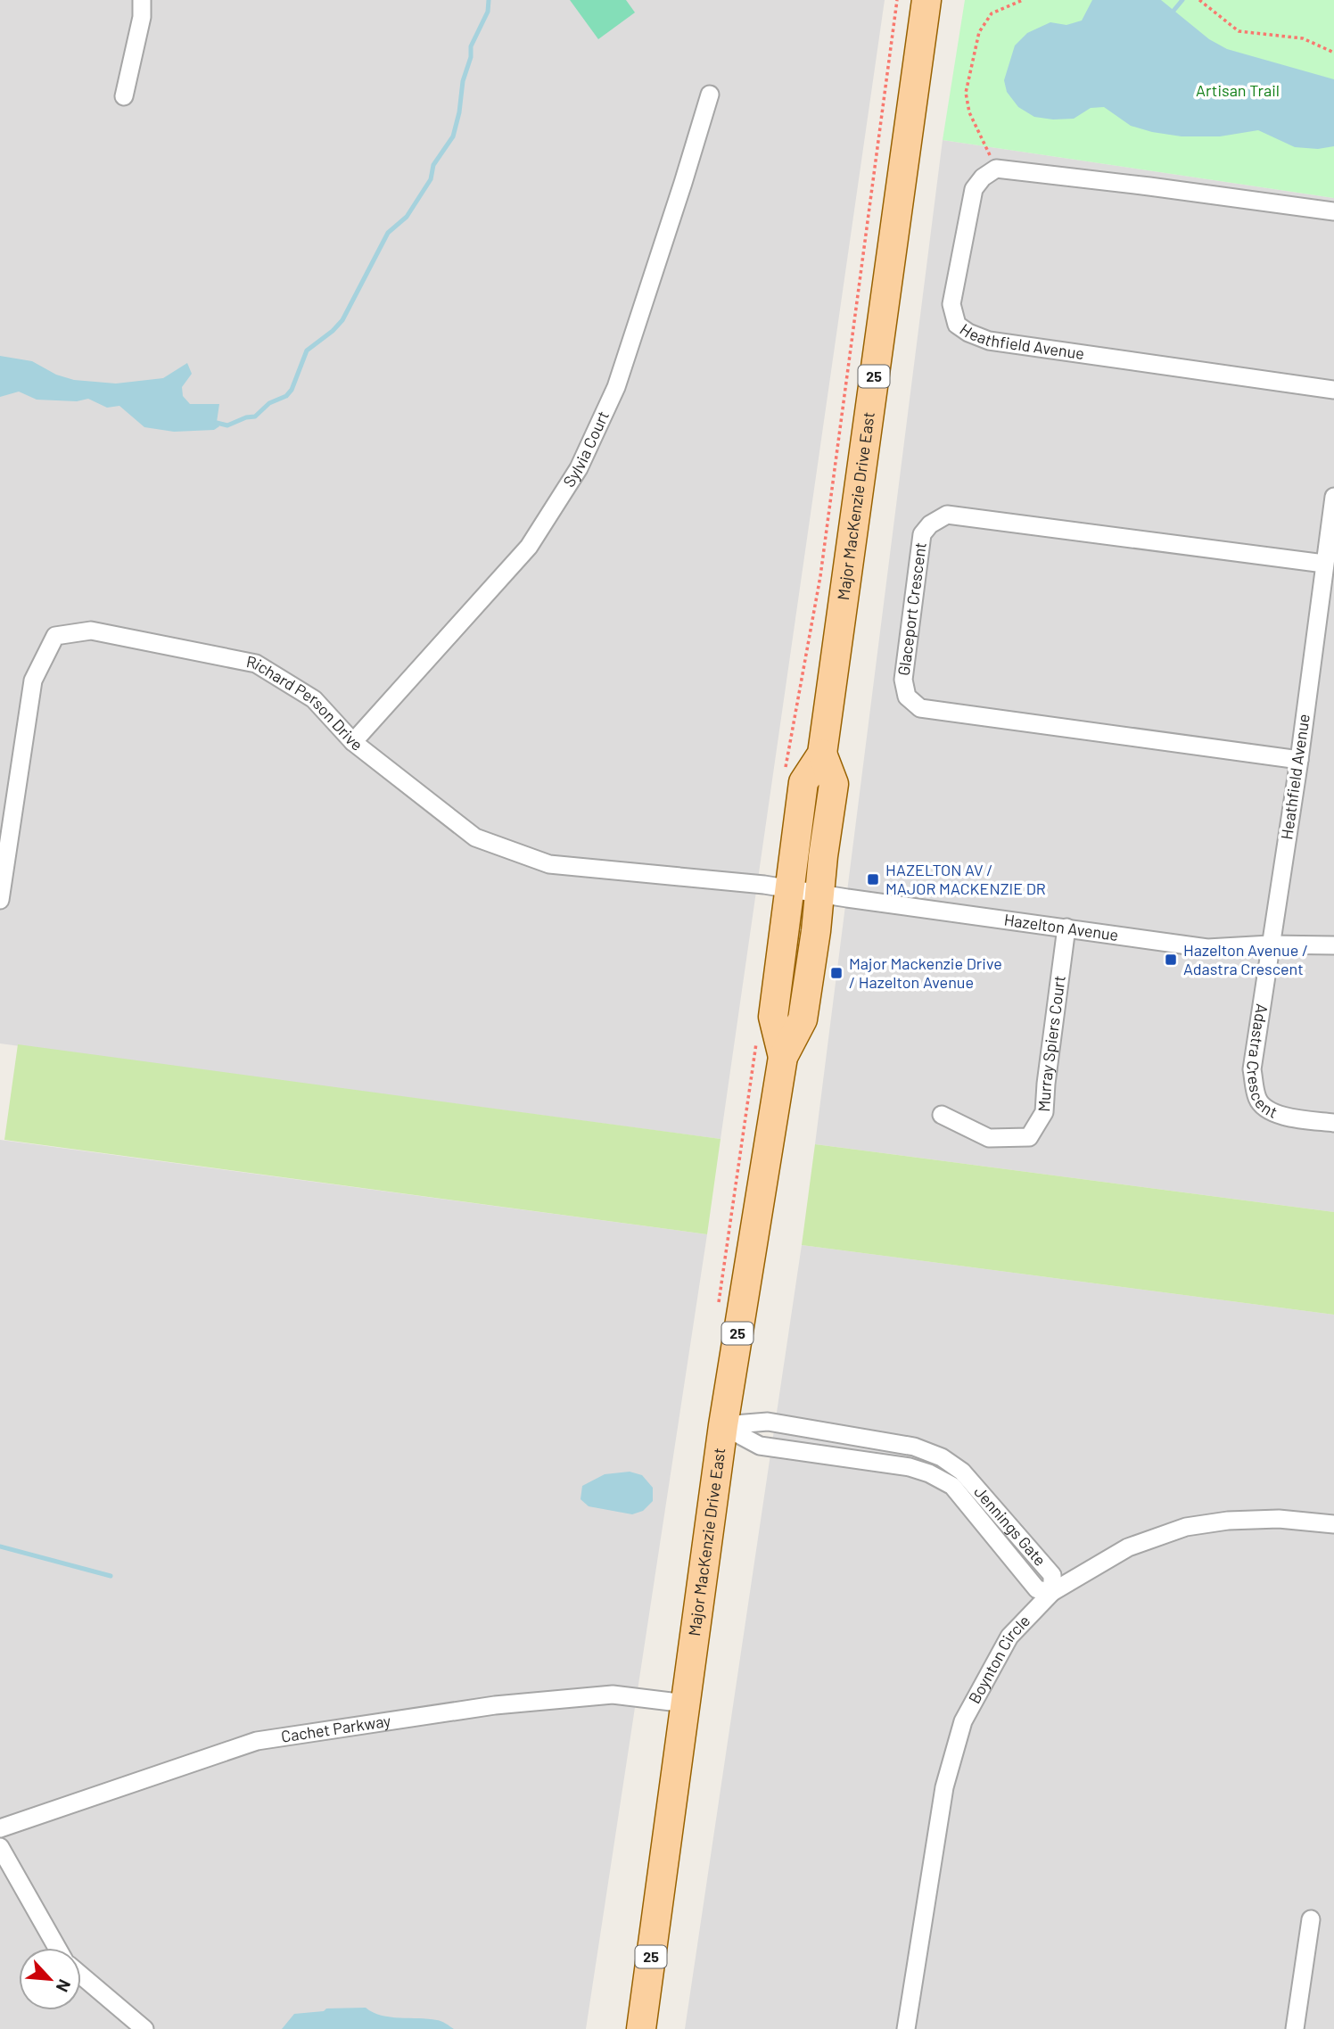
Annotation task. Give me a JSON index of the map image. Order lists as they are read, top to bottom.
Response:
{
  "streets": {
    "main road": ["25", "Major MacKenzie Drive East"],
    "street": [
      "Heathfield Avenue",
      "Sylvia Court",
      "Glaceport Crescent",
      "Richard Person Drive",
      "Hazelton Avenue",
      "Murray Spiers Court",
      "Adastra Crescent",
      "Jennings Gate",
      "Boynton Circle",
      "Cachet Parkway"
    ]
  },
  "crossings": [
    ["Heathfield Avenue", "Glaceport Crescent"],
    ["Heathfield Avenue", "Hazelton Avenue"],
    ["Heathfield Avenue", "Adastra Crescent"],
    ["Sylvia Court", "Richard Person Drive"],
    ["Major MacKenzie Drive East", "Richard Person Drive"],
    ["Major MacKenzie Drive East", "Hazelton Avenue"],
    ["Major MacKenzie Drive East", "Jennings Gate"],
    ["Major MacKenzie Drive East", "Cachet Parkway"],
    ["Richard Person Drive", "Hazelton Avenue"],
    ["Hazelton Avenue", "Murray Spiers Court"],
    ["Hazelton Avenue", "Adastra Crescent"],
    ["Jennings Gate", "Boynton Circle"]
  ],
  "parks": ["Artisan Trail"],
  "places": {
    "transit": ["HAZELTON AV / MAJOR MACKENZIE DR", "Hazelton Avenue / Adastra Crescent", "Major Mackenzie Drive / Hazelton Avenue"]
  },
  "north": "bottom right"
}
